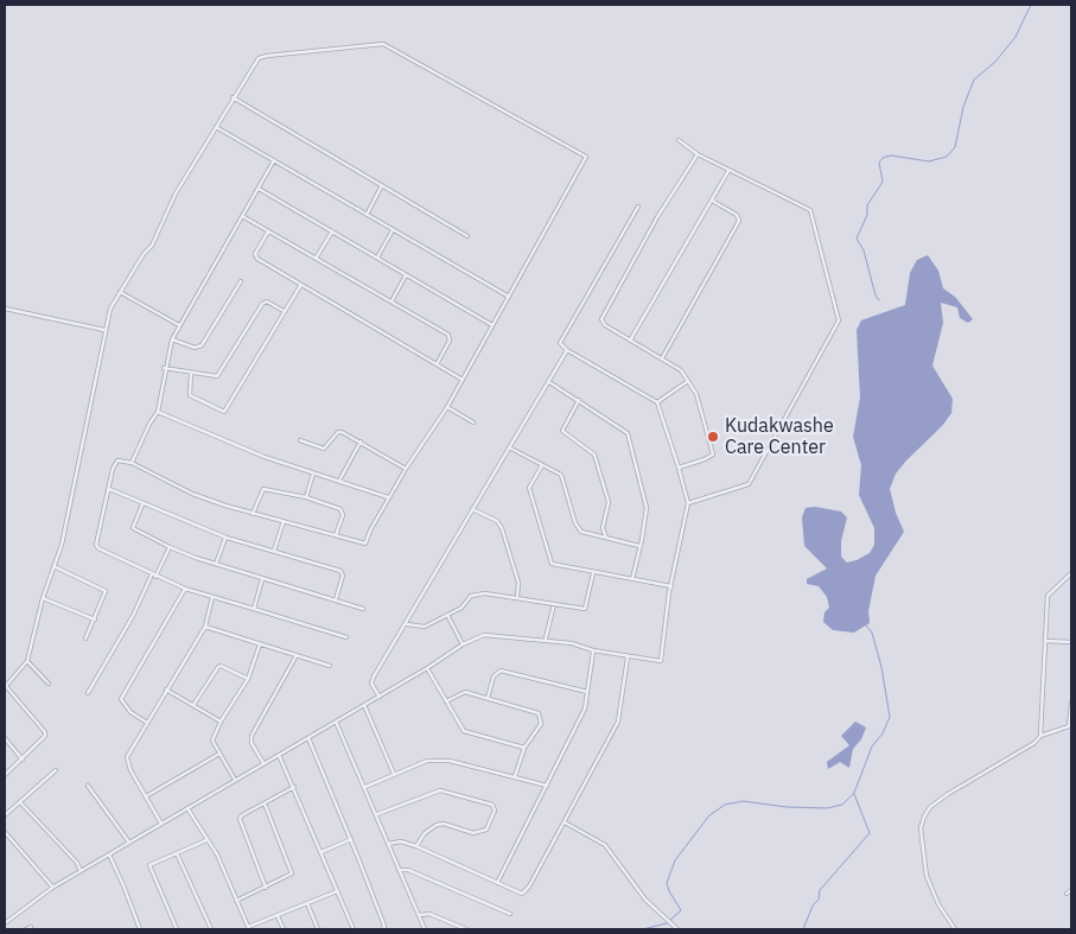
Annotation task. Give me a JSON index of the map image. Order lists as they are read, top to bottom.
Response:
{
  "places": ["Kudakwashe Care Center"]
}
